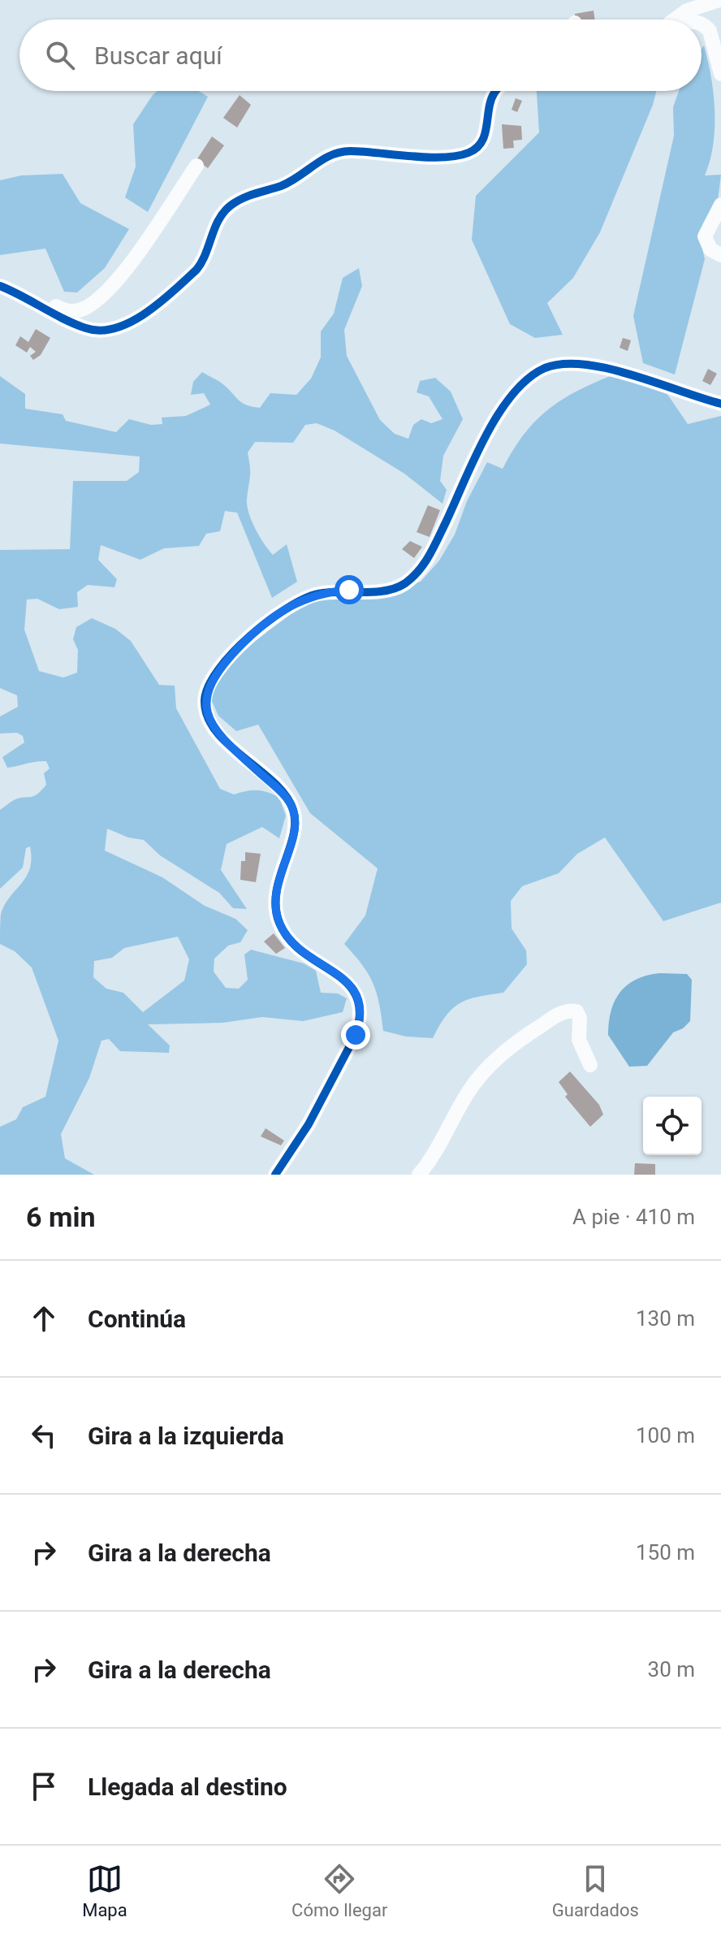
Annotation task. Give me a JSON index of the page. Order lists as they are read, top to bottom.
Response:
{
  "page": {
    "search": "Buscar aquí",
    "heading": ["6 min", "A pie · 410 m"],
    "list": [
      ["Continúa", "130 m"],
      ["Gira a la izquierda", "100 m"],
      ["Gira a la derecha", "150 m"],
      ["Gira a la derecha", "30 m"],
      "Llegada al destino"
    ],
    "nav": ["Mapa", "Cómo llegar", "Guardados"]
  }
}
